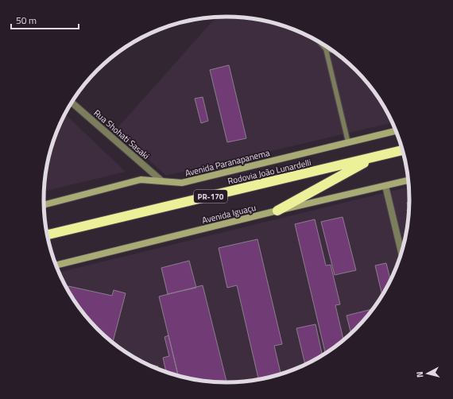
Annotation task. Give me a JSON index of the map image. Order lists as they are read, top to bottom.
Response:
{
  "streets": {
    "highway": ["Rodovia João Lunardelli", "PR-170"],
    "street": ["Rua Shohati Sasaki", "Avenida Paranapanema", "Avenida Iguaçu"]
  },
  "crossings": [
    ["Rua Shohati Sasaki", "Avenida Paranapanema"]
  ],
  "scale_bar": "50 m",
  "north": "left"
}
